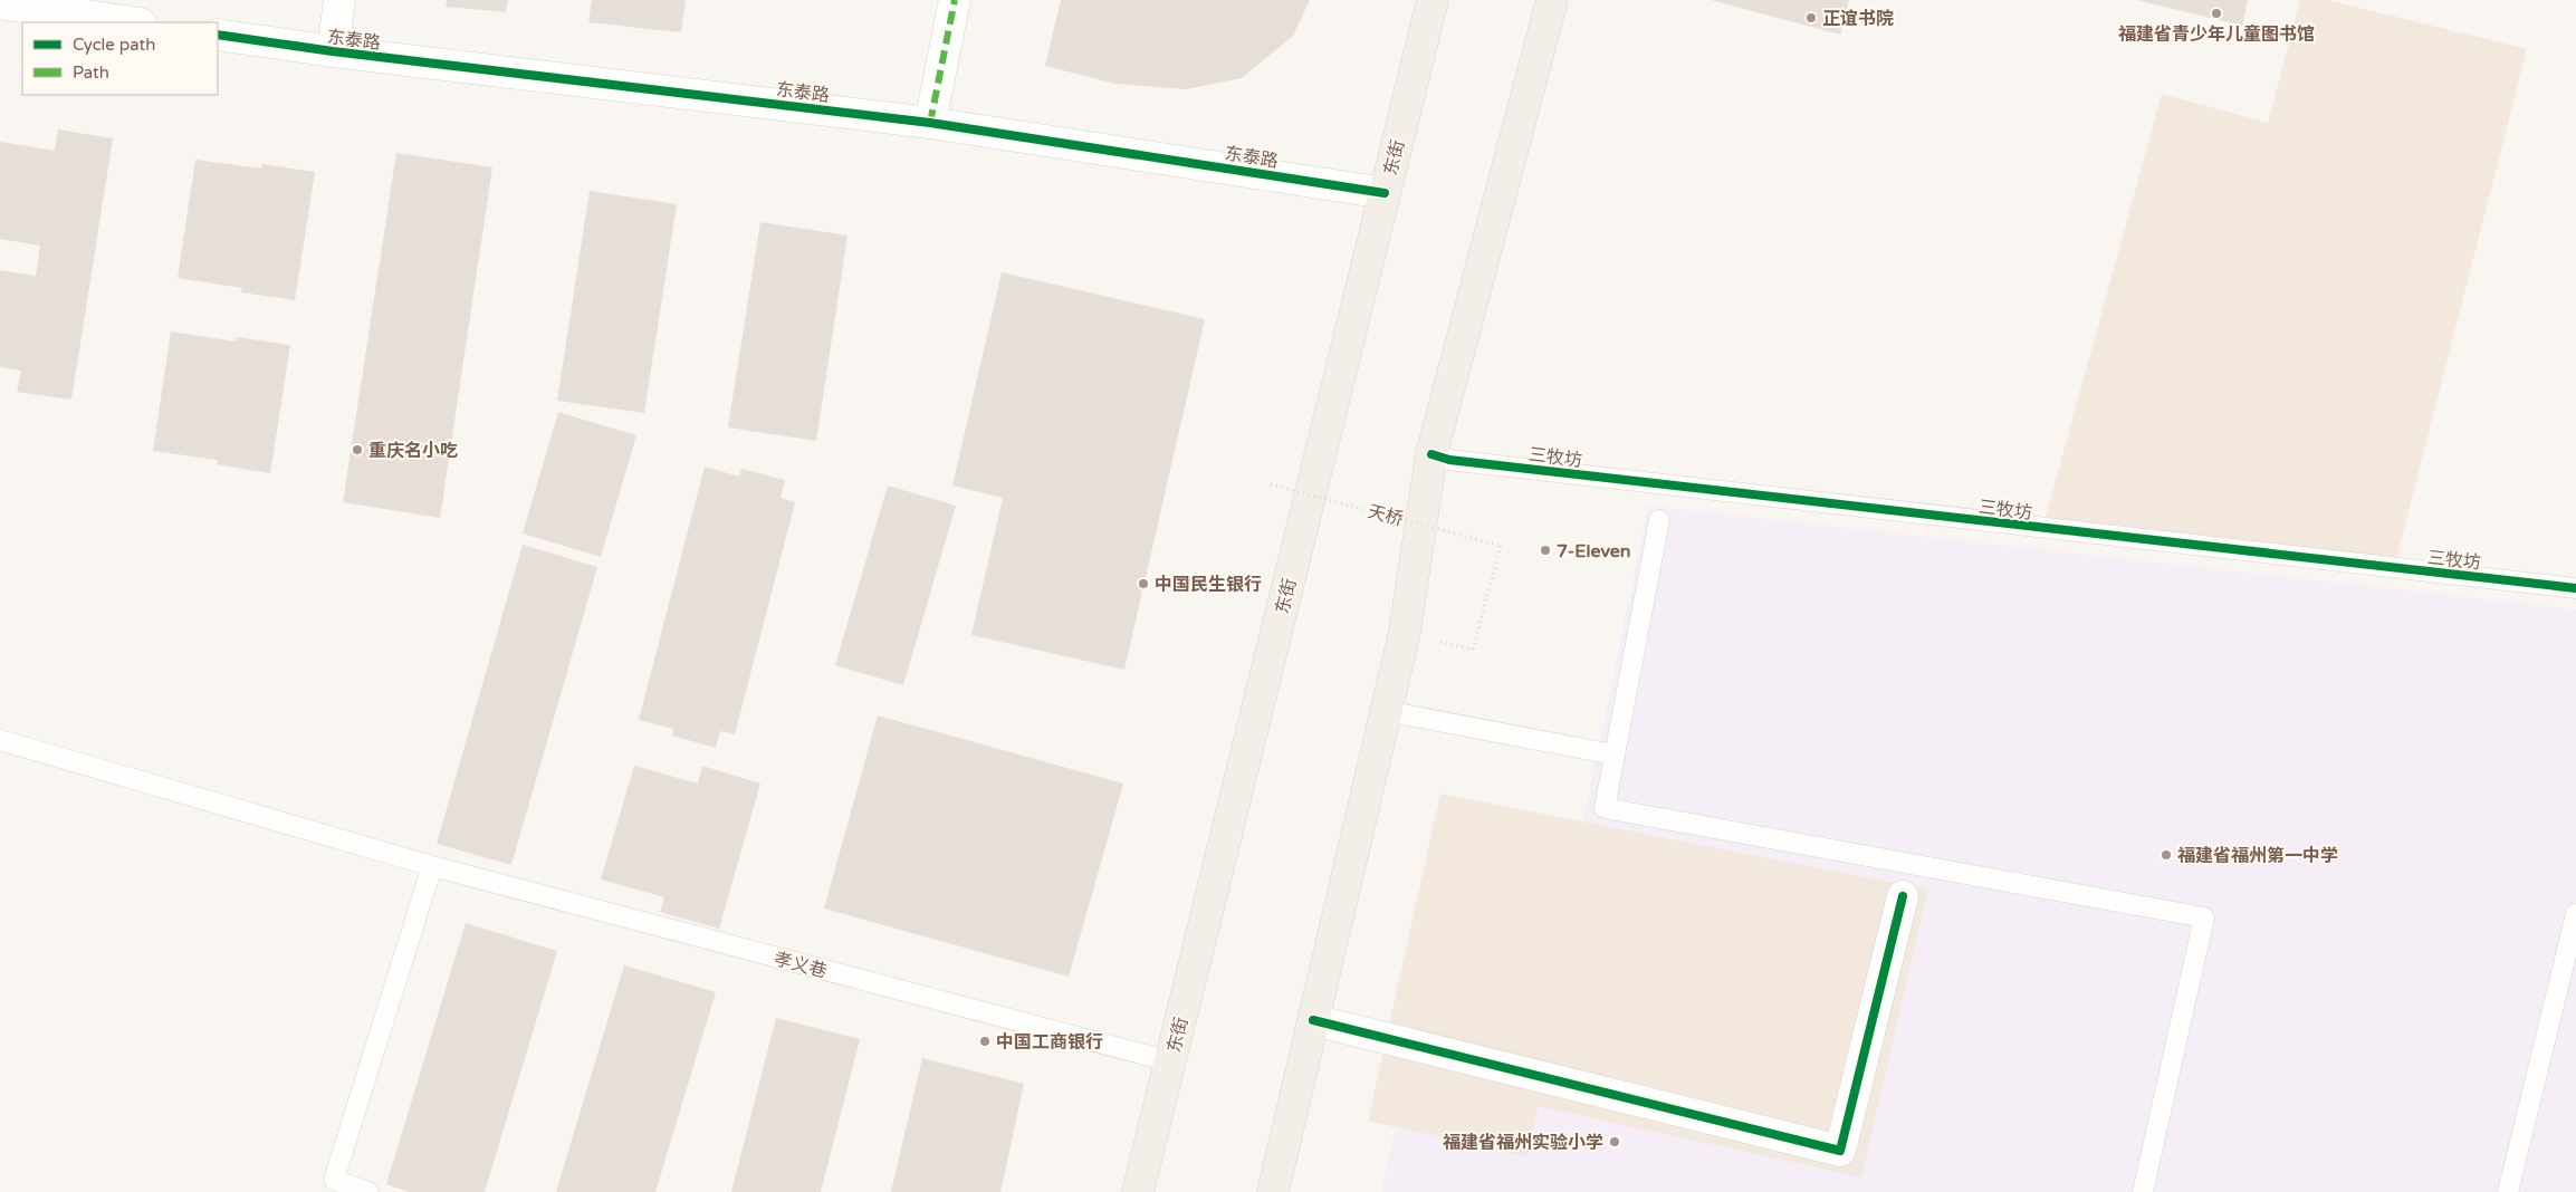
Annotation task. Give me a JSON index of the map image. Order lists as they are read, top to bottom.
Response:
{
  "streets": {
    "main road": ["东街"],
    "street": ["东泰路"],
    "lane": ["三牧坊", "孝义巷"],
    "path": ["天桥"]
  },
  "crossings": [
    ["东泰路", "东街"],
    ["东街", "孝义巷"]
  ],
  "places": [
    "福建省青少年儿童图书馆",
    "正谊书院",
    "重庆名小吃",
    "7-Eleven",
    "中国民生银行",
    "福建省福州第一中学",
    "中国工商银行",
    "福建省福州实验小学"
  ],
  "legend": ["Cycle path", "Path"]
}
